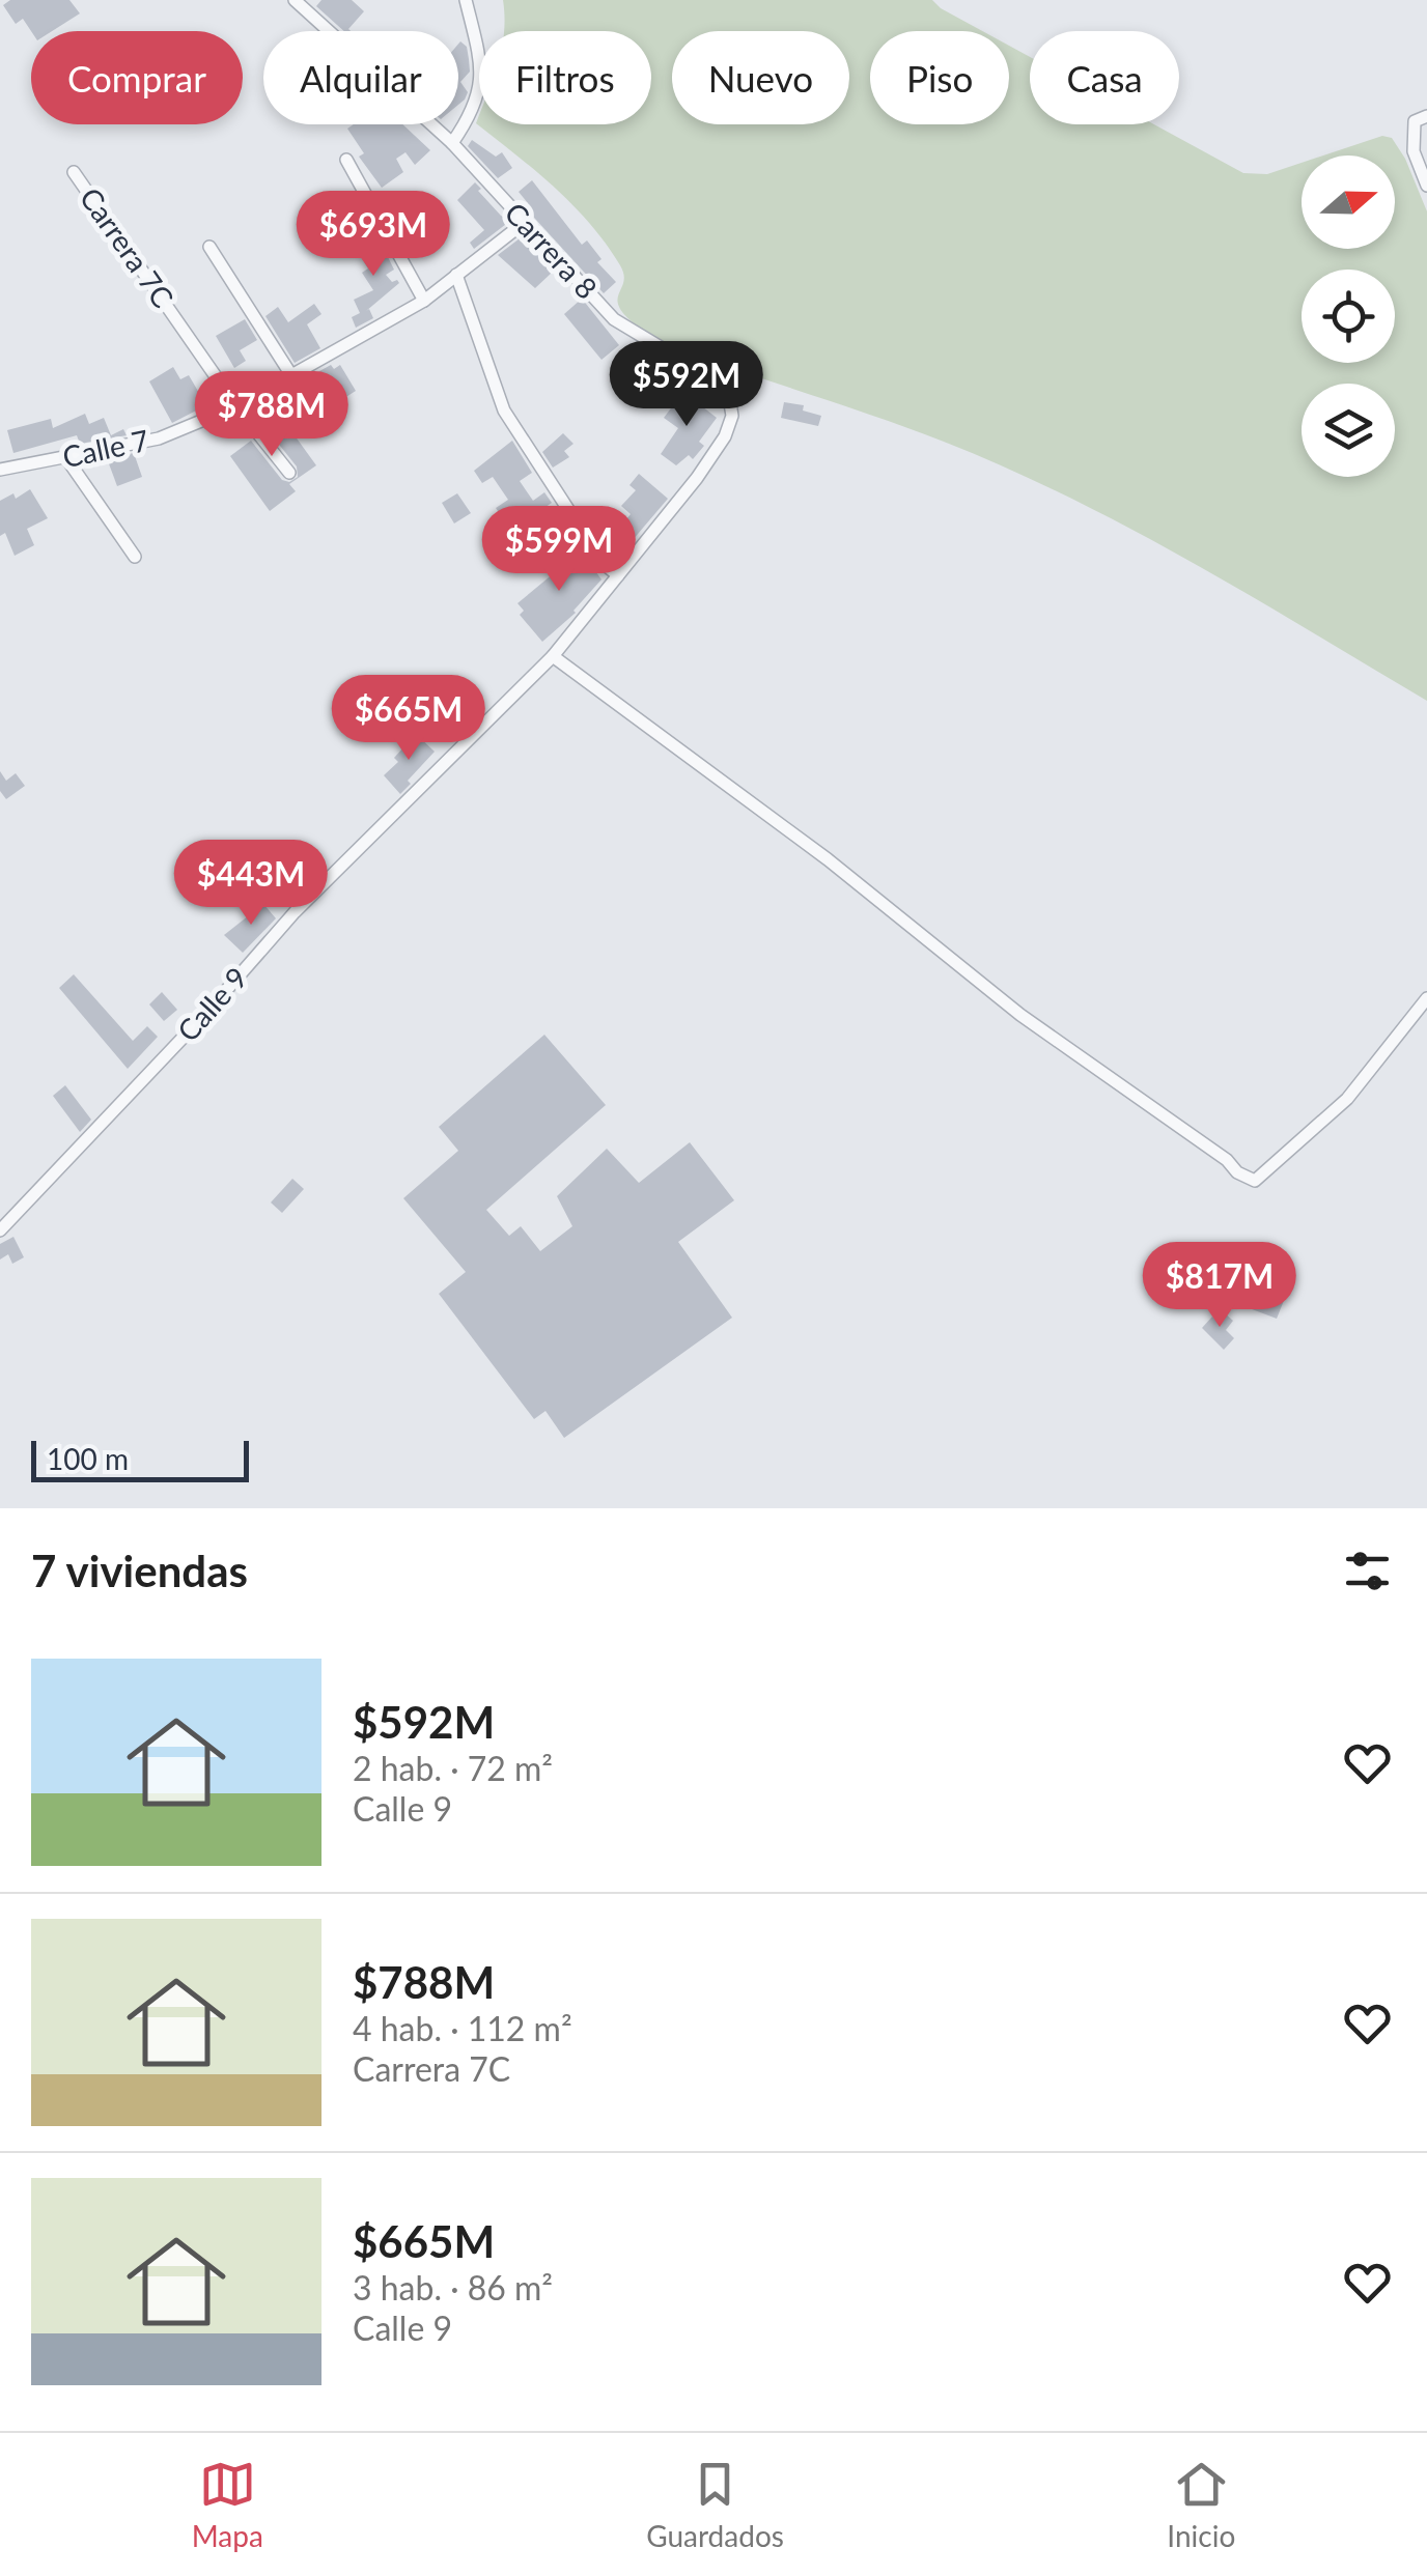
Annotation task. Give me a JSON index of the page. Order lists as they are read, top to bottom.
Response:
{
  "streets": {
    "street": [
      "Carrera 7C",
      "Carrera 8",
      "Calle 7",
      "Calle 9"
    ]
  },
  "crossings": [
    ["Carrera 7C", "Calle 7"],
    ["Carrera 8", "Calle 7"],
    ["Carrera 8", "Calle 9"]
  ],
  "scale_bar": "100 m",
  "north": "right",
  "page": {
    "chip": [
      "Comprar",
      "Alquilar",
      "Filtros",
      "Nuevo",
      "Piso",
      "Casa"
    ],
    "price": [
      "$693M",
      "$592M",
      "$788M",
      "$599M",
      "$665M",
      "$443M",
      "$817M"
    ],
    "scale": "100 m",
    "heading": "7 viviendas",
    "list": [
      {
        "name": "$592M",
        "note": "2 hab. · 72 m² · Calle 9"
      },
      {
        "name": "$788M",
        "note": "4 hab. · 112 m² · Carrera 7C"
      },
      {
        "name": "$665M",
        "note": "3 hab. · 86 m² · Calle 9"
      }
    ],
    "tabs": ["Mapa", "Guardados", "Inicio"]
  }
}
